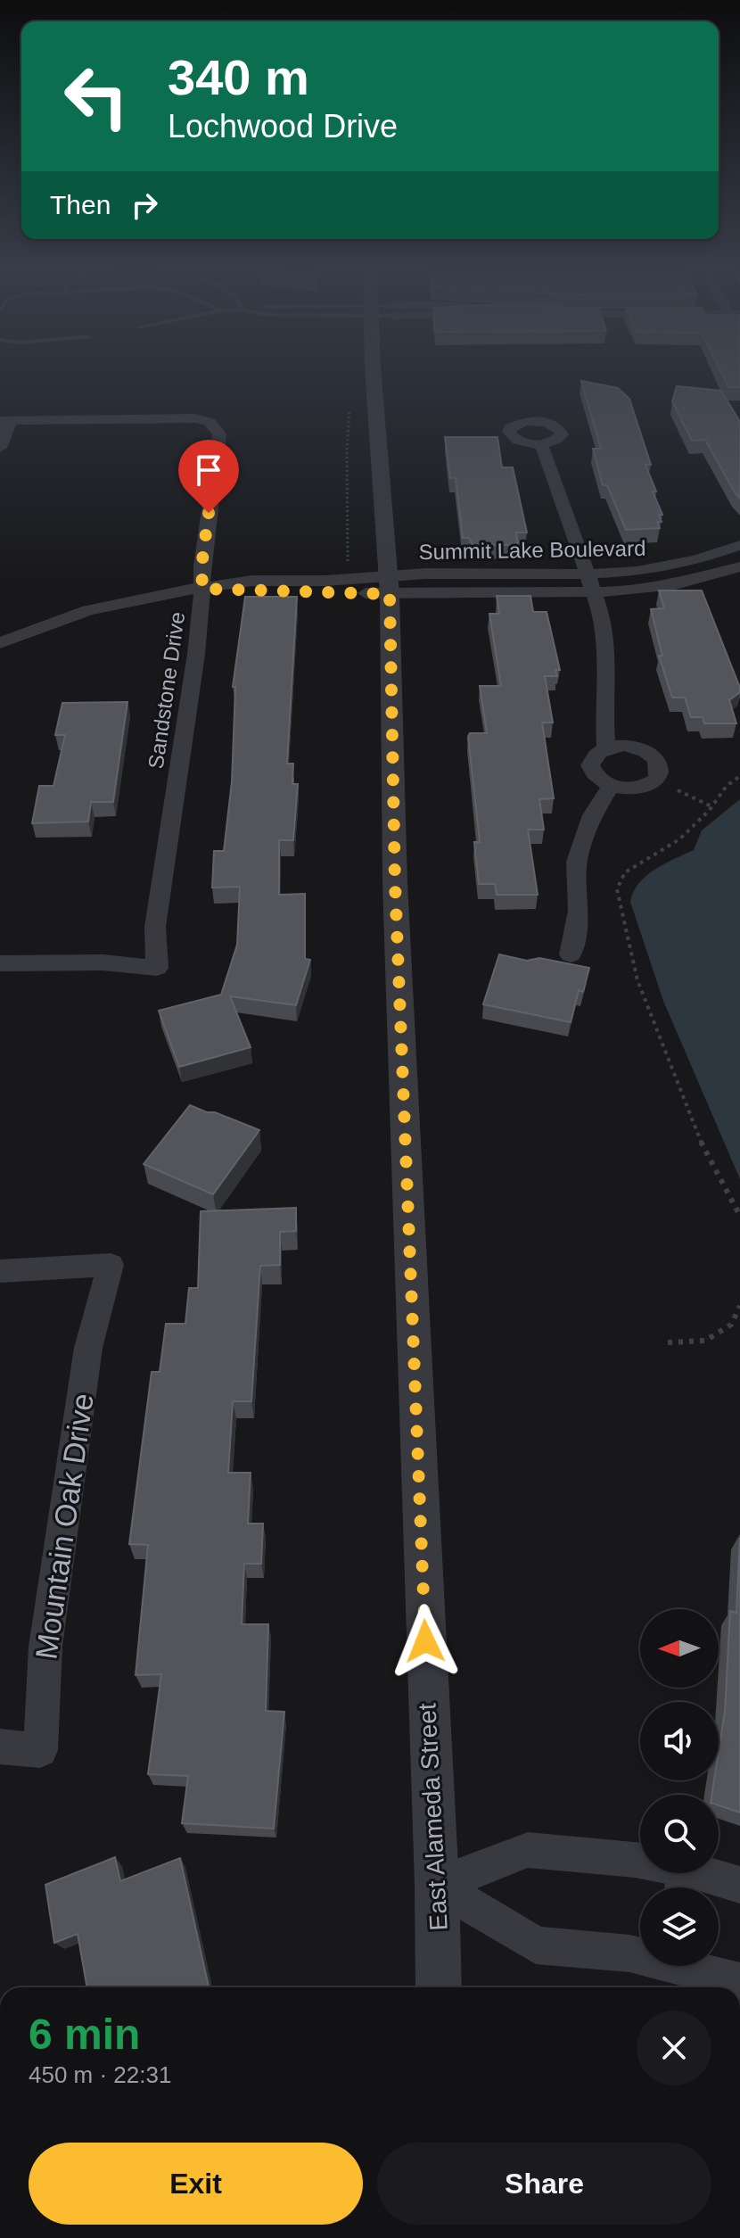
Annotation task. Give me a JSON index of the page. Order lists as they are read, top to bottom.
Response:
{
  "streets": {
    "street": [
      "Summit Lake Boulevard",
      "Sandstone Drive",
      "Mountain Oak Drive",
      "East Alameda Street"
    ]
  },
  "crossings": [
    ["Summit Lake Boulevard", "East Alameda Street"]
  ],
  "north": "left",
  "page": {
    "turn": ["340 m", "Lochwood Drive"],
    "then": "Then",
    "heading": ["6 min", "450 m · 22:31"],
    "buttons": ["Exit", "Share"]
  }
}
